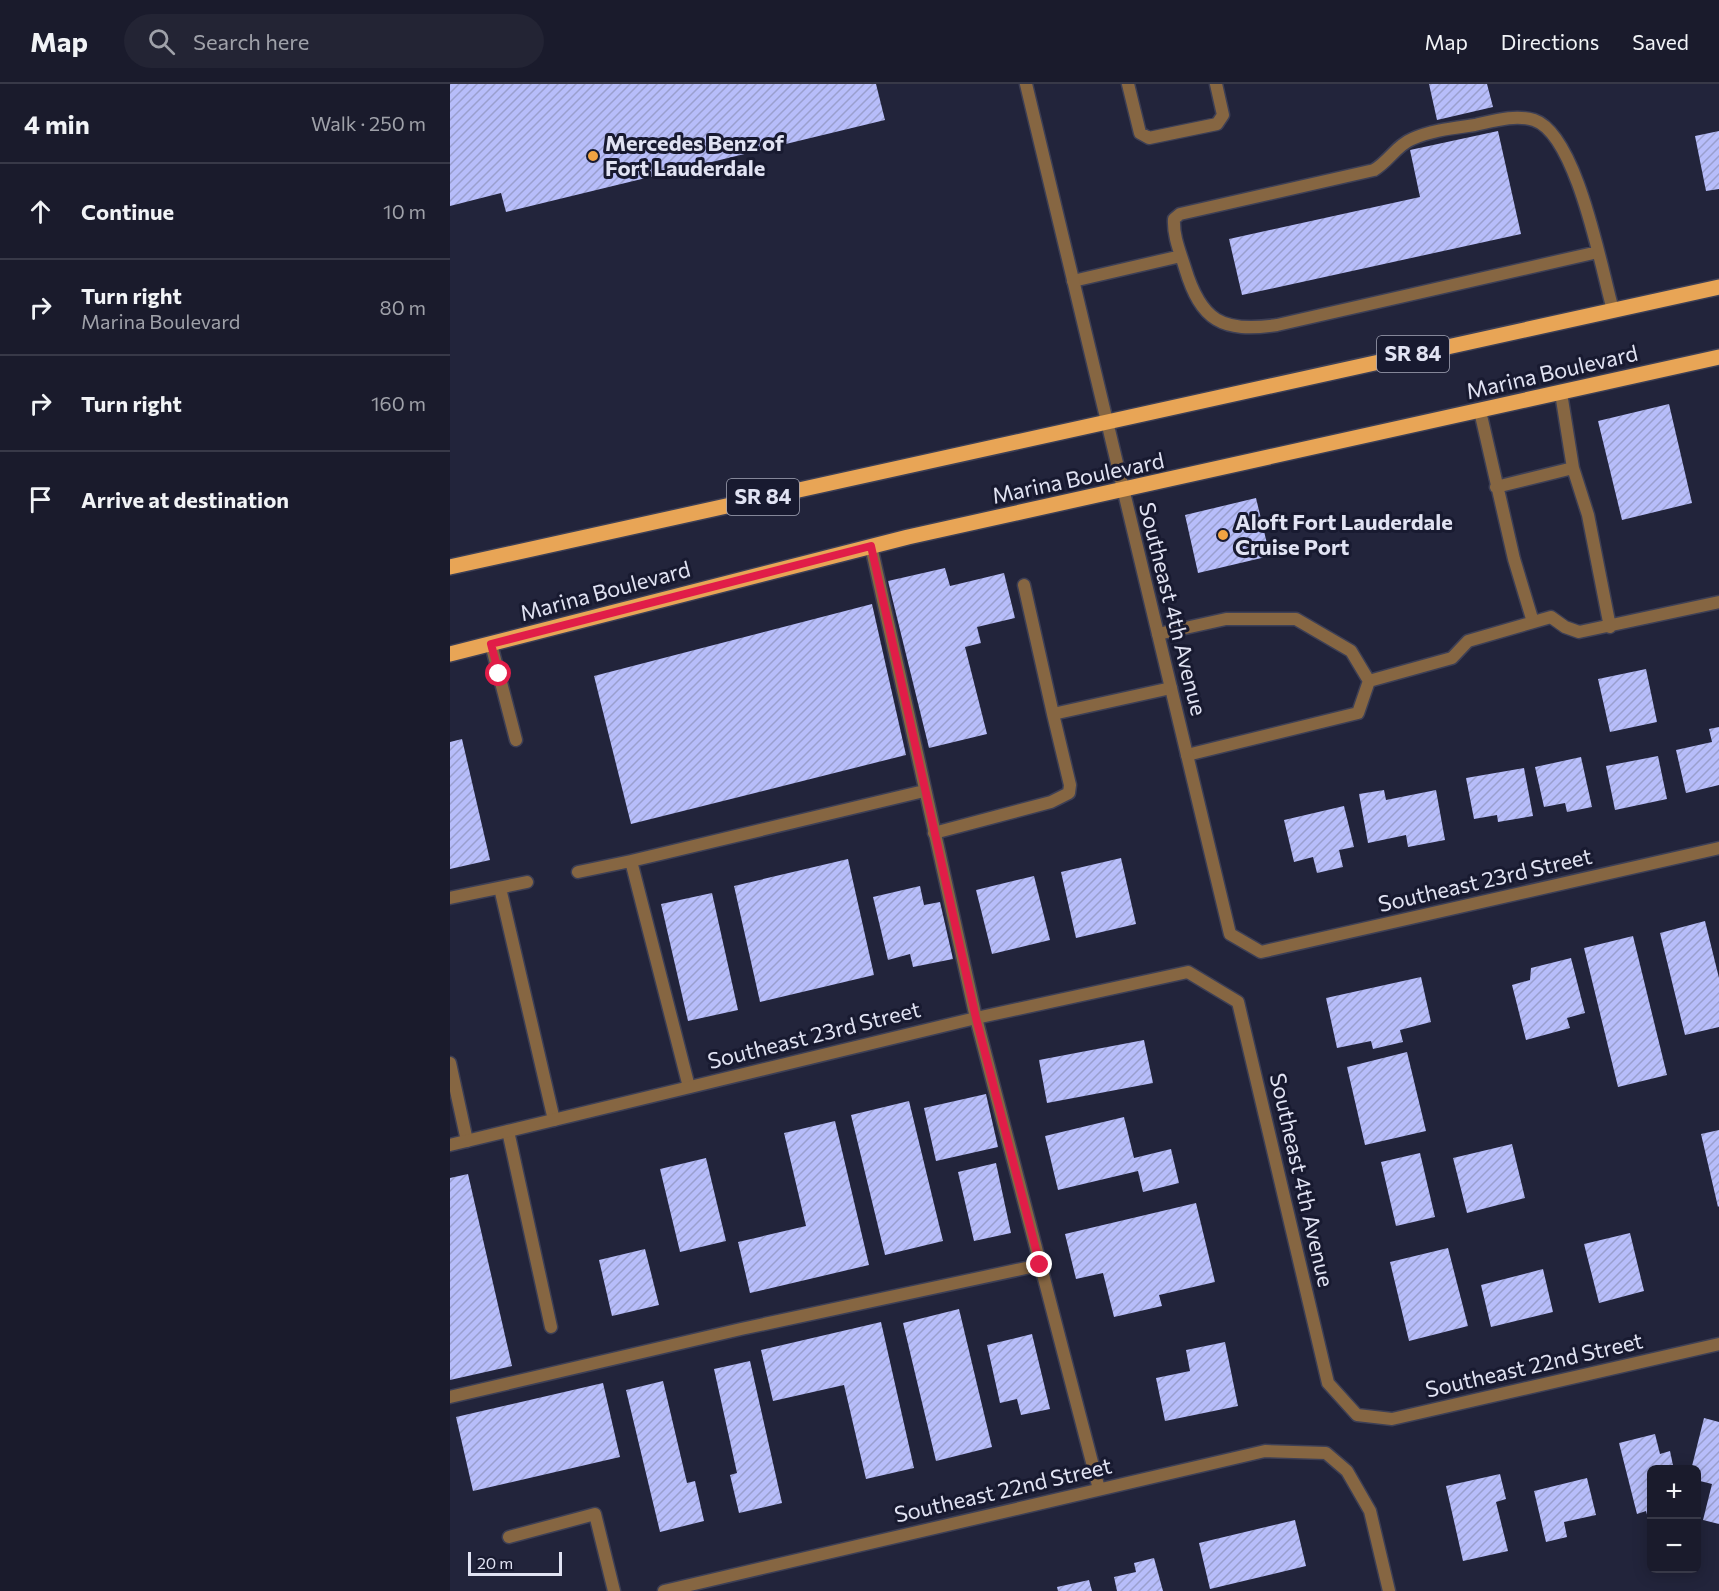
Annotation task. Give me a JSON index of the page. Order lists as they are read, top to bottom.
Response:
{
  "streets": {
    "main road": ["SR 84", "Marina Boulevard"],
    "street": ["Southeast 4th Avenue", "Southeast 23rd Street", "Southeast 22nd Street"]
  },
  "crossings": [
    ["Marina Boulevard", "Southeast 4th Avenue"],
    ["Southeast 4th Avenue", "Southeast 23rd Street"],
    ["Southeast 4th Avenue", "Southeast 22nd Street"]
  ],
  "places": ["Mercedes Benz of Fort Lauderdale", "Aloft Fort Lauderdale Cruise Port"],
  "scale_bar": "20 m",
  "page": {
    "header": "Map",
    "search": "Search here",
    "nav": ["Map", "Directions", "Saved"],
    "heading": ["4 min", "Walk · 250 m"],
    "list": [
      ["Continue", "10 m"],
      ["Turn right", "Marina Boulevard", "80 m"],
      ["Turn right", "160 m"],
      "Arrive at destination"
    ],
    "map_buttons": ["+", "−"],
    "scale": "20 m"
  }
}
